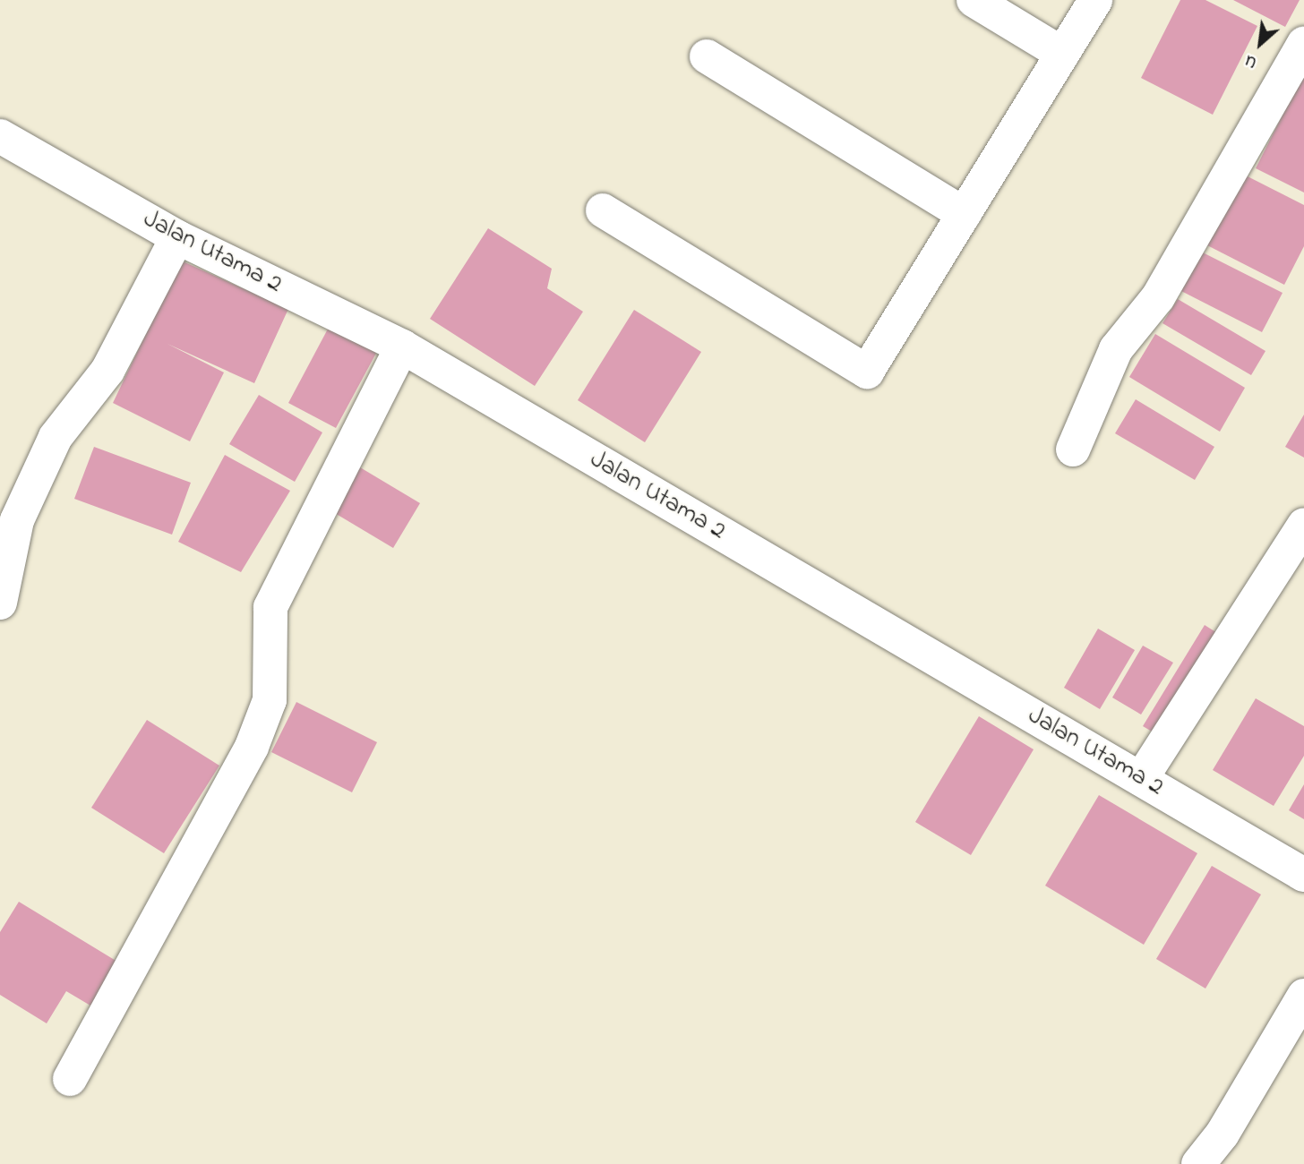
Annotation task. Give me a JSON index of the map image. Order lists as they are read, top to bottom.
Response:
{
  "streets": {
    "street": ["Jalan Utama 2"]
  },
  "north": "bottom left"
}
